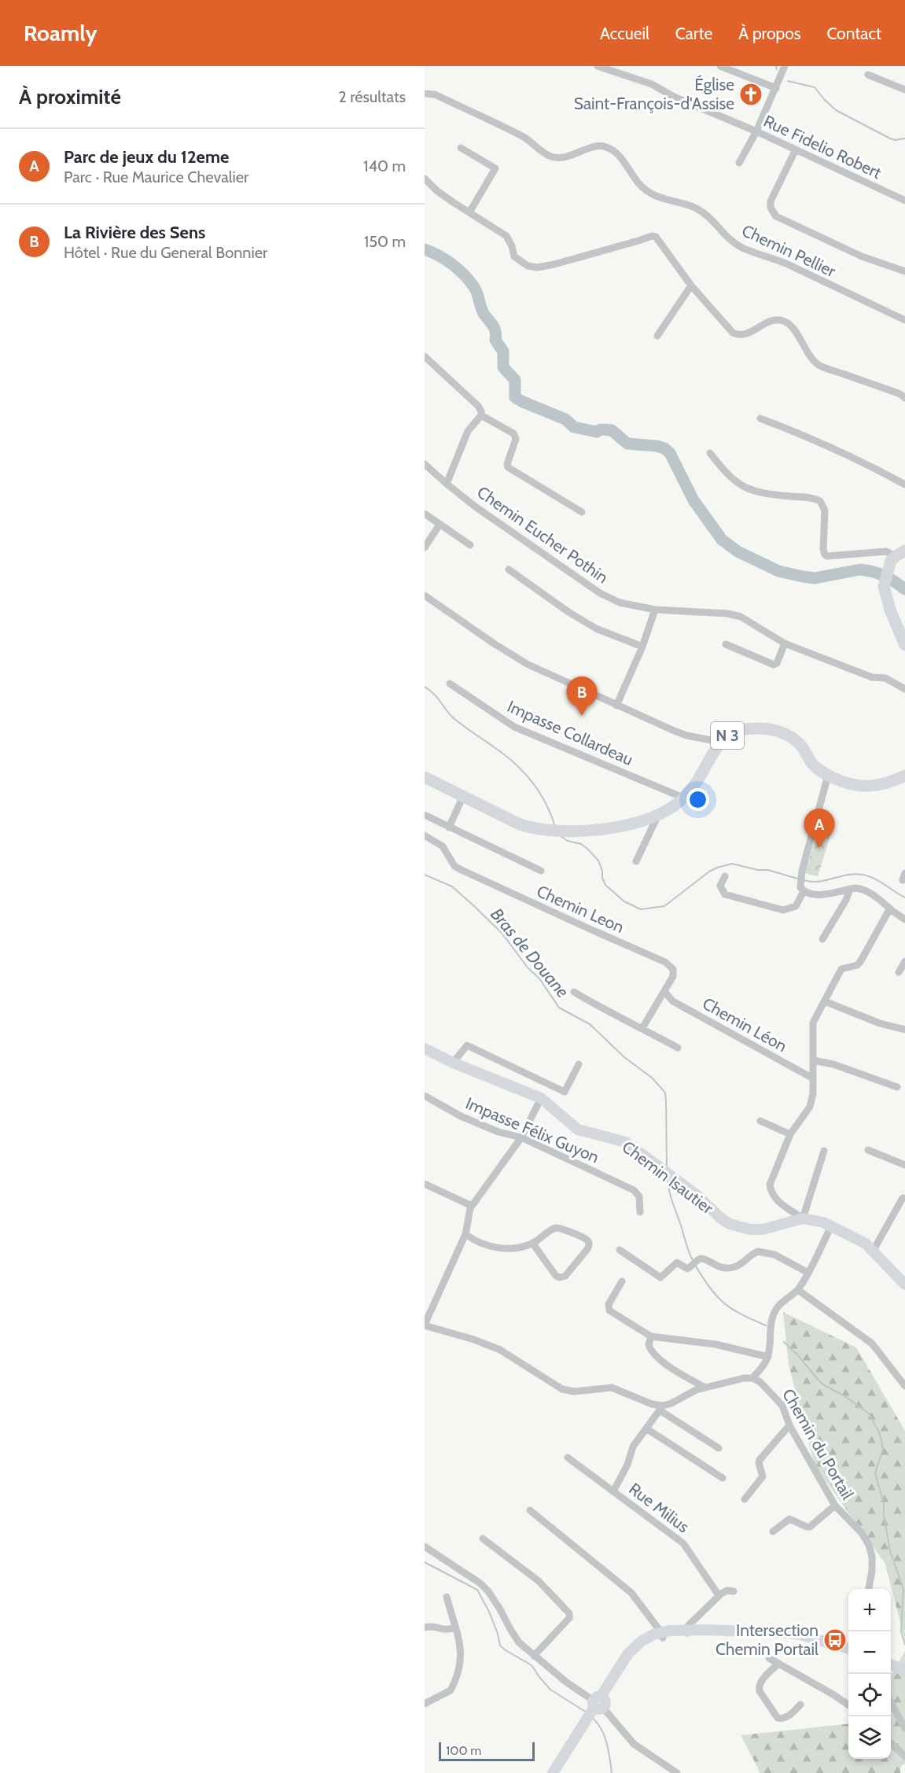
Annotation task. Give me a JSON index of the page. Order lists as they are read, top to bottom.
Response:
{
  "streets": {
    "main road": ["N 3", "Chemin Isautier"],
    "street": [
      "Rue Fidelio Robert",
      "Chemin Pellier",
      "Chemin Eucher Pothin",
      "Impasse Collardeau",
      "Chemin Leon",
      "Chemin Léon",
      "Impasse Félix Guyon",
      "Chemin du Portail",
      "Rue Milius"
    ]
  },
  "crossings": [
    ["Impasse Collardeau", "N 3"],
    ["Chemin Leon", "Chemin Léon"],
    ["Chemin Léon", "Chemin Isautier"]
  ],
  "water": ["Bras de Douane"],
  "places": {
    "church": ["Église Saint-François-d'Assise"],
    "bus stop": ["Intersection Chemin Portail"]
  },
  "scale_bar": "100 m",
  "page": {
    "header": "Roamly",
    "nav": [
      "Accueil",
      "Carte",
      "À propos",
      "Contact"
    ],
    "heading": ["À proximité", "2 résultats"],
    "list": [
      {
        "mark": "A",
        "name": "Parc de jeux du 12eme",
        "note": "Parc · Rue Maurice Chevalier",
        "value": "140 m"
      },
      {
        "mark": "B",
        "name": "La Rivière des Sens",
        "note": "Hôtel · Rue du General Bonnier",
        "value": "150 m"
      }
    ],
    "pins": ["B", "A"],
    "map_buttons": ["+", "−"],
    "scale": "100 m"
  }
}
